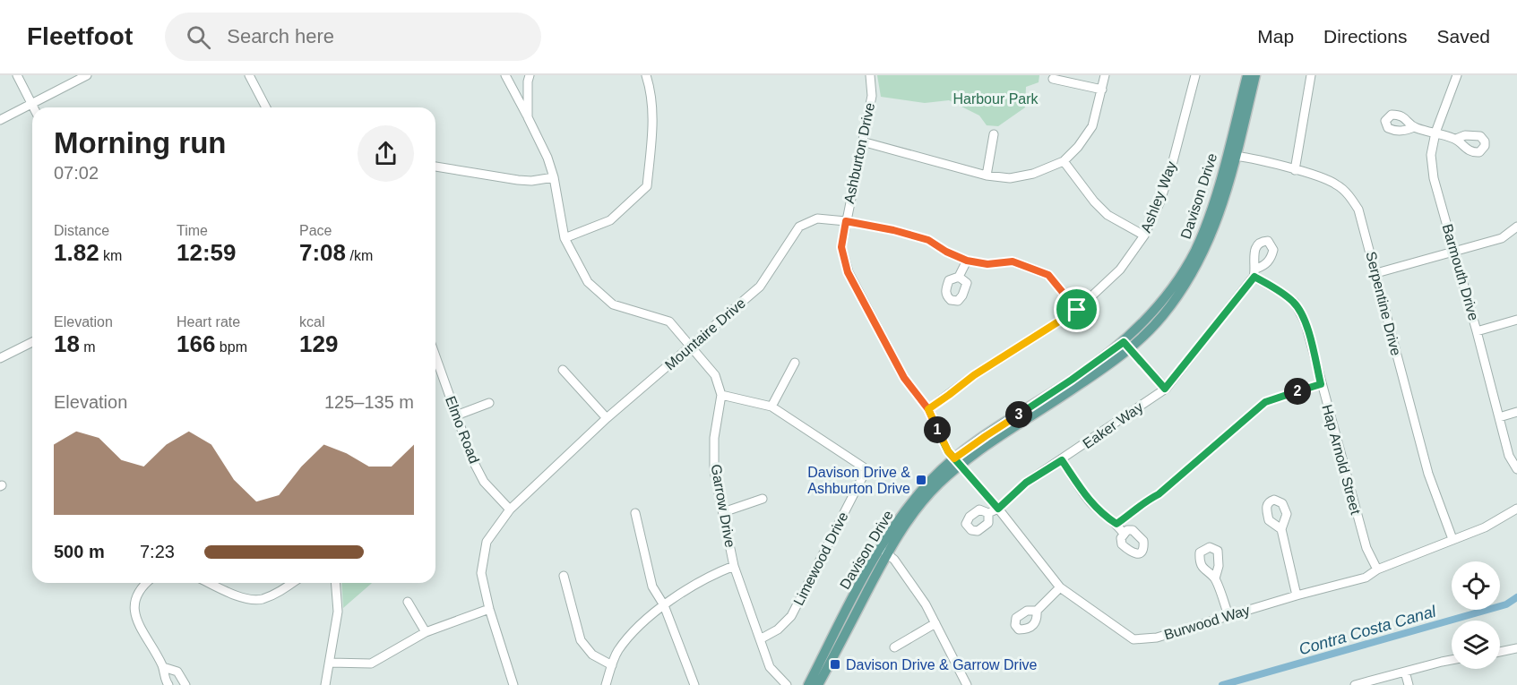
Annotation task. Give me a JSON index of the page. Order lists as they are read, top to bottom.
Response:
{
  "streets": {
    "main road": ["Davison Drive"],
    "street": [
      "Ashburton Drive",
      "Ashley Way",
      "Barmouth Drive",
      "Serpentine Drive",
      "Mountaire Drive",
      "Eaker Way",
      "Elmo Road",
      "Hap Arnold Street",
      "Garrow Drive",
      "Limewood Drive",
      "Burwood Way"
    ]
  },
  "crossings": [
    ["Ashburton Drive", "Davison Drive"],
    ["Ashburton Drive", "Ashley Way"],
    ["Ashburton Drive", "Mountaire Drive"],
    ["Ashburton Drive", "Burwood Way"],
    ["Davison Drive", "Serpentine Drive"],
    ["Davison Drive", "Burwood Way"],
    ["Ashley Way", "Mountaire Drive"],
    ["Serpentine Drive", "Burwood Way"],
    ["Mountaire Drive", "Elmo Road"],
    ["Eaker Way", "Hap Arnold Street"],
    ["Eaker Way", "Burwood Way"],
    ["Hap Arnold Street", "Burwood Way"],
    ["Garrow Drive", "Limewood Drive"]
  ],
  "water": ["Contra Costa Canal"],
  "parks": ["Harbour Park"],
  "places": {
    "transit": ["Davison Drive & Ashburton Drive", "Davison Drive & Garrow Drive"]
  },
  "page": {
    "header": "Fleetfoot",
    "search": "Search here",
    "nav": ["Map", "Directions", "Saved"],
    "heading": ["Morning run", "07:02"],
    "stats": [
      ["Distance", "1.82 km"],
      ["Time", "12:59"],
      ["Pace", "7:08 /km"],
      ["Elevation", "18 m"],
      ["Heart rate", "166 bpm"],
      ["kcal", "129"]
    ],
    "pins": ["2", "3", "1"],
    "chart": ["Elevation", "125–135 m"],
    "list": [
      {
        "name": "500 m",
        "note": "7:23"
      }
    ]
  }
}
